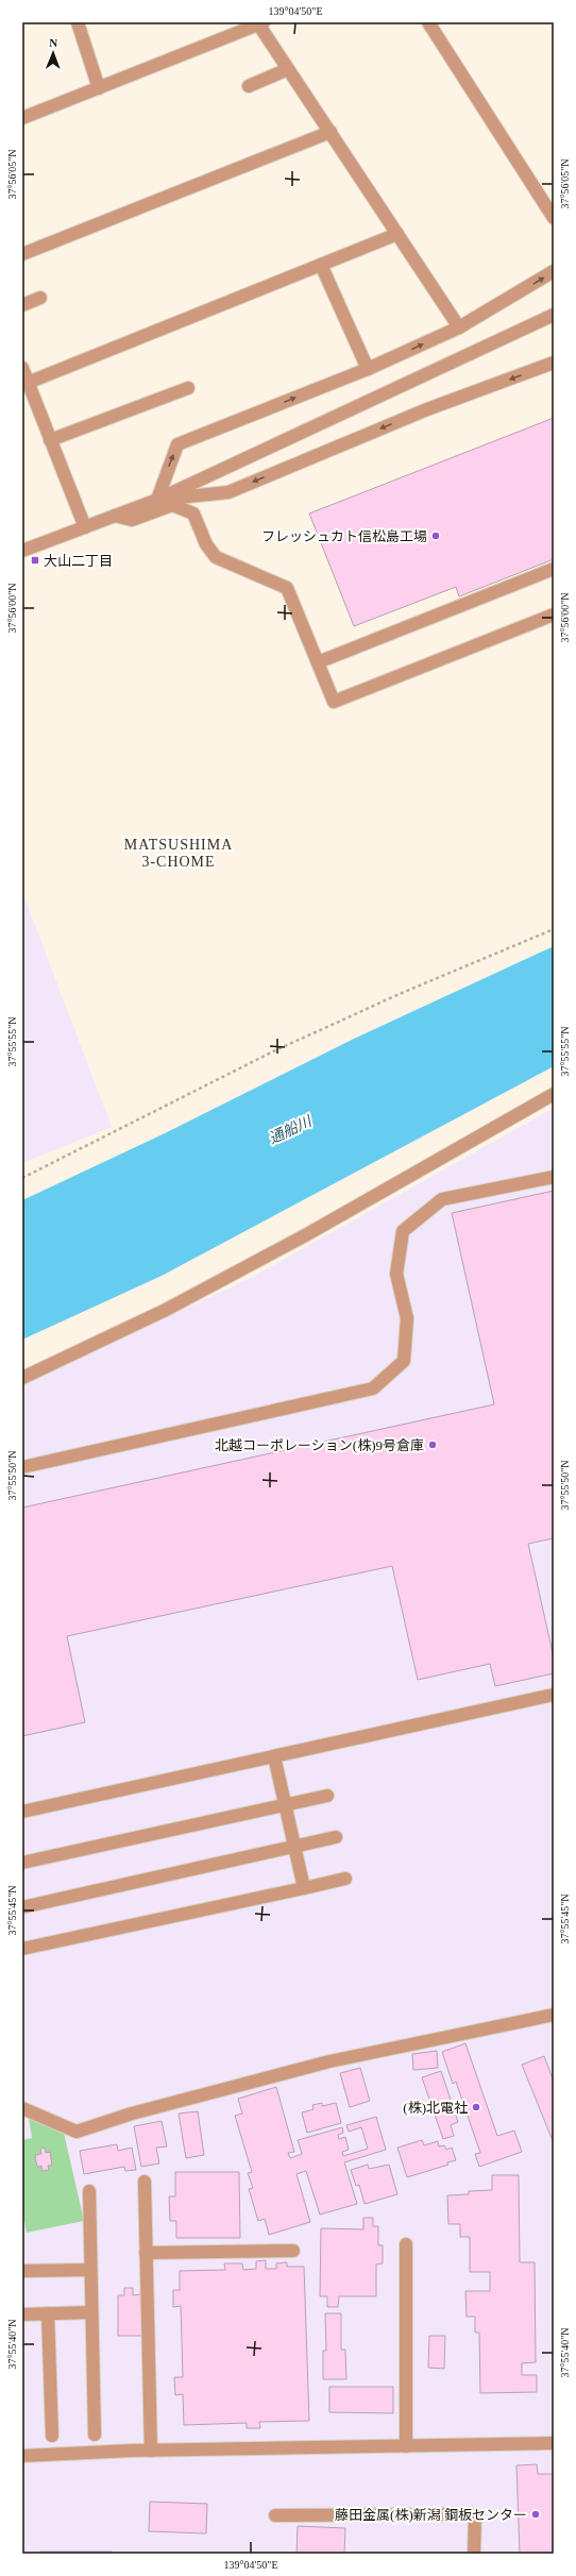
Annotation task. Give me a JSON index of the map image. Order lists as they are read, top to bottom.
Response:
{
  "districts": ["MATSUSHIMA 3-CHOME"],
  "water": ["通船川"],
  "places": {
    "other": [
      "フレッシュカト信松島工場",
      "北越コーポレーション(株)9号倉庫",
      "(株)北電社",
      "藤田金属(株)新潟 鋼板センター"
    ],
    "transit": ["大山二丁目"]
  },
  "north": "top",
  "coordinates": [
    "139°04'50\"E",
    "37°56'05\"N",
    "37°56'00\"N",
    "37°55'55\"N",
    "37°55'50\"N",
    "37°55'45\"N",
    "37°55'40\"N"
  ]
}
